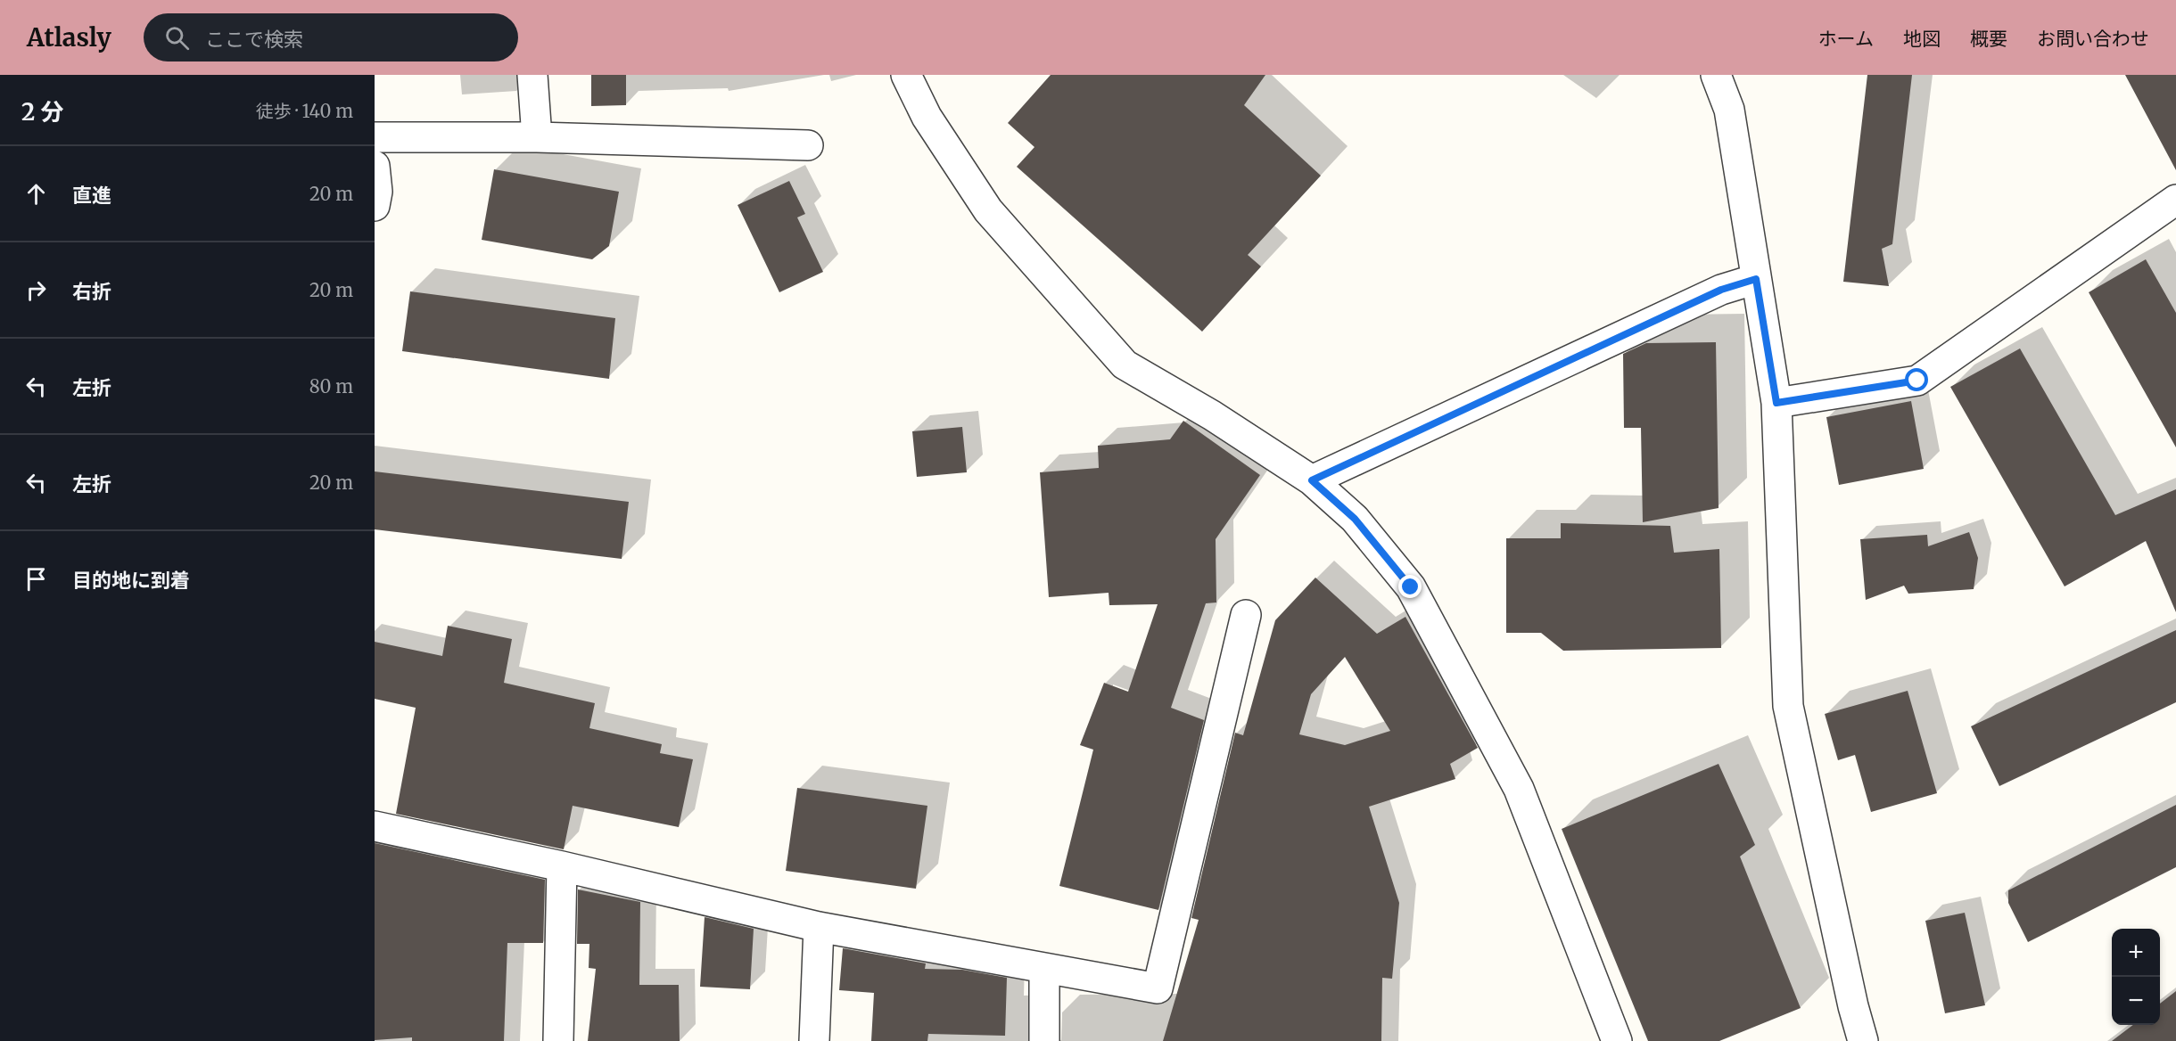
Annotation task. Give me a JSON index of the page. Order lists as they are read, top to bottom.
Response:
{
  "page": {
    "header": "Atlasly",
    "search": "ここで検索",
    "nav": [
      "ホーム",
      "地図",
      "概要",
      "お問い合わせ"
    ],
    "heading": ["2 分", "徒歩 · 140 m"],
    "list": [
      ["直進", "20 m"],
      ["右折", "20 m"],
      ["左折", "80 m"],
      ["左折", "20 m"],
      "目的地に到着"
    ],
    "map_buttons": ["+", "−"]
  }
}
